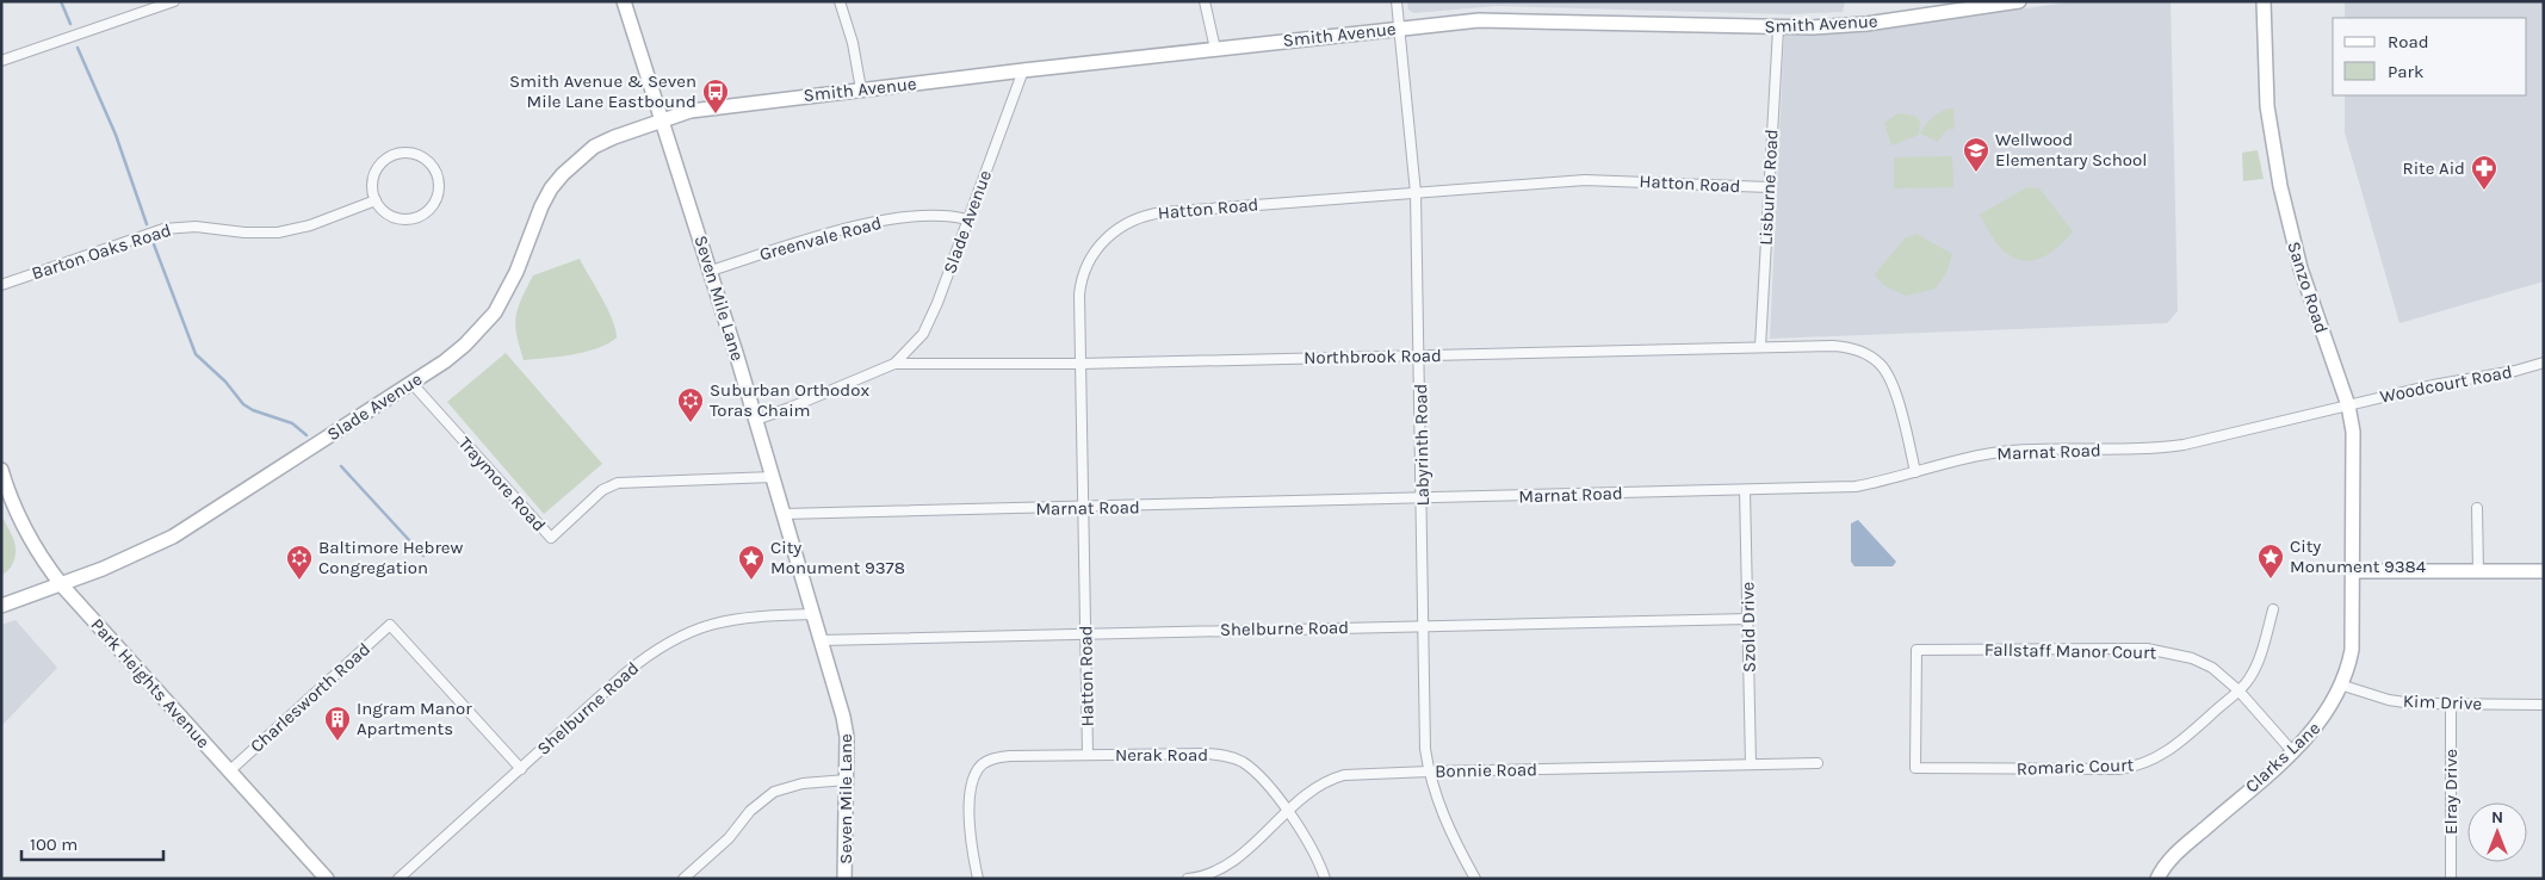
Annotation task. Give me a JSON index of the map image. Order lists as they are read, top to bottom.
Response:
{
  "streets": {
    "main road": [
      "Smith Avenue",
      "Slade Avenue",
      "Sanzo Road",
      "Seven Mile Lane",
      "Park Heights Avenue",
      "Clarks Lane"
    ],
    "street": [
      "Hatton Road",
      "Lisburne Road",
      "Greenvale Road",
      "Barton Oaks Road",
      "Northbrook Road",
      "Woodcourt Road",
      "Labyrinth Road",
      "Marnat Road",
      "Traymore Road",
      "Szold Drive",
      "Shelburne Road",
      "Fallstaff Manor Court",
      "Charlesworth Road",
      "Kim Drive",
      "Nerak Road",
      "Romaric Court",
      "Bonnie Road",
      "Elray Drive"
    ]
  },
  "crossings": [
    ["Smith Avenue", "Lisburne Road"],
    ["Smith Avenue", "Slade Avenue"],
    ["Smith Avenue", "Seven Mile Lane"],
    ["Smith Avenue", "Labyrinth Road"],
    ["Hatton Road", "Lisburne Road"],
    ["Hatton Road", "Northbrook Road"],
    ["Hatton Road", "Labyrinth Road"],
    ["Hatton Road", "Marnat Road"],
    ["Hatton Road", "Shelburne Road"],
    ["Hatton Road", "Nerak Road"],
    ["Lisburne Road", "Northbrook Road"],
    ["Slade Avenue", "Greenvale Road"],
    ["Slade Avenue", "Seven Mile Lane"],
    ["Slade Avenue", "Northbrook Road"],
    ["Slade Avenue", "Traymore Road"],
    ["Slade Avenue", "Park Heights Avenue"],
    ["Greenvale Road", "Seven Mile Lane"],
    ["Sanzo Road", "Woodcourt Road"],
    ["Sanzo Road", "Marnat Road"],
    ["Sanzo Road", "Clarks Lane"],
    ["Seven Mile Lane", "Northbrook Road"],
    ["Seven Mile Lane", "Marnat Road"],
    ["Seven Mile Lane", "Traymore Road"],
    ["Seven Mile Lane", "Shelburne Road"],
    ["Northbrook Road", "Labyrinth Road"],
    ["Northbrook Road", "Marnat Road"],
    ["Woodcourt Road", "Marnat Road"],
    ["Labyrinth Road", "Marnat Road"],
    ["Labyrinth Road", "Shelburne Road"],
    ["Labyrinth Road", "Bonnie Road"],
    ["Marnat Road", "Szold Drive"],
    ["Szold Drive", "Shelburne Road"],
    ["Szold Drive", "Bonnie Road"],
    ["Shelburne Road", "Charlesworth Road"],
    ["Fallstaff Manor Court", "Clarks Lane"],
    ["Fallstaff Manor Court", "Romaric Court"],
    ["Park Heights Avenue", "Charlesworth Road"],
    ["Kim Drive", "Clarks Lane"],
    ["Kim Drive", "Elray Drive"],
    ["Nerak Road", "Bonnie Road"]
  ],
  "places": {
    "bus stop": ["Smith Avenue & Seven Mile Lane Eastbound"],
    "school or university": ["Wellwood Elementary School"],
    "pharmacy": ["Rite Aid"],
    "synagogue": ["Suburban Orthodox Toras Chaim", "Baltimore Hebrew Congregation"],
    "place": ["City Monument 9384", "City Monument 9378"],
    "building": ["Ingram Manor Apartments"]
  },
  "legend": ["Road", "Park"],
  "scale_bar": "100 m",
  "north": "top"
}
